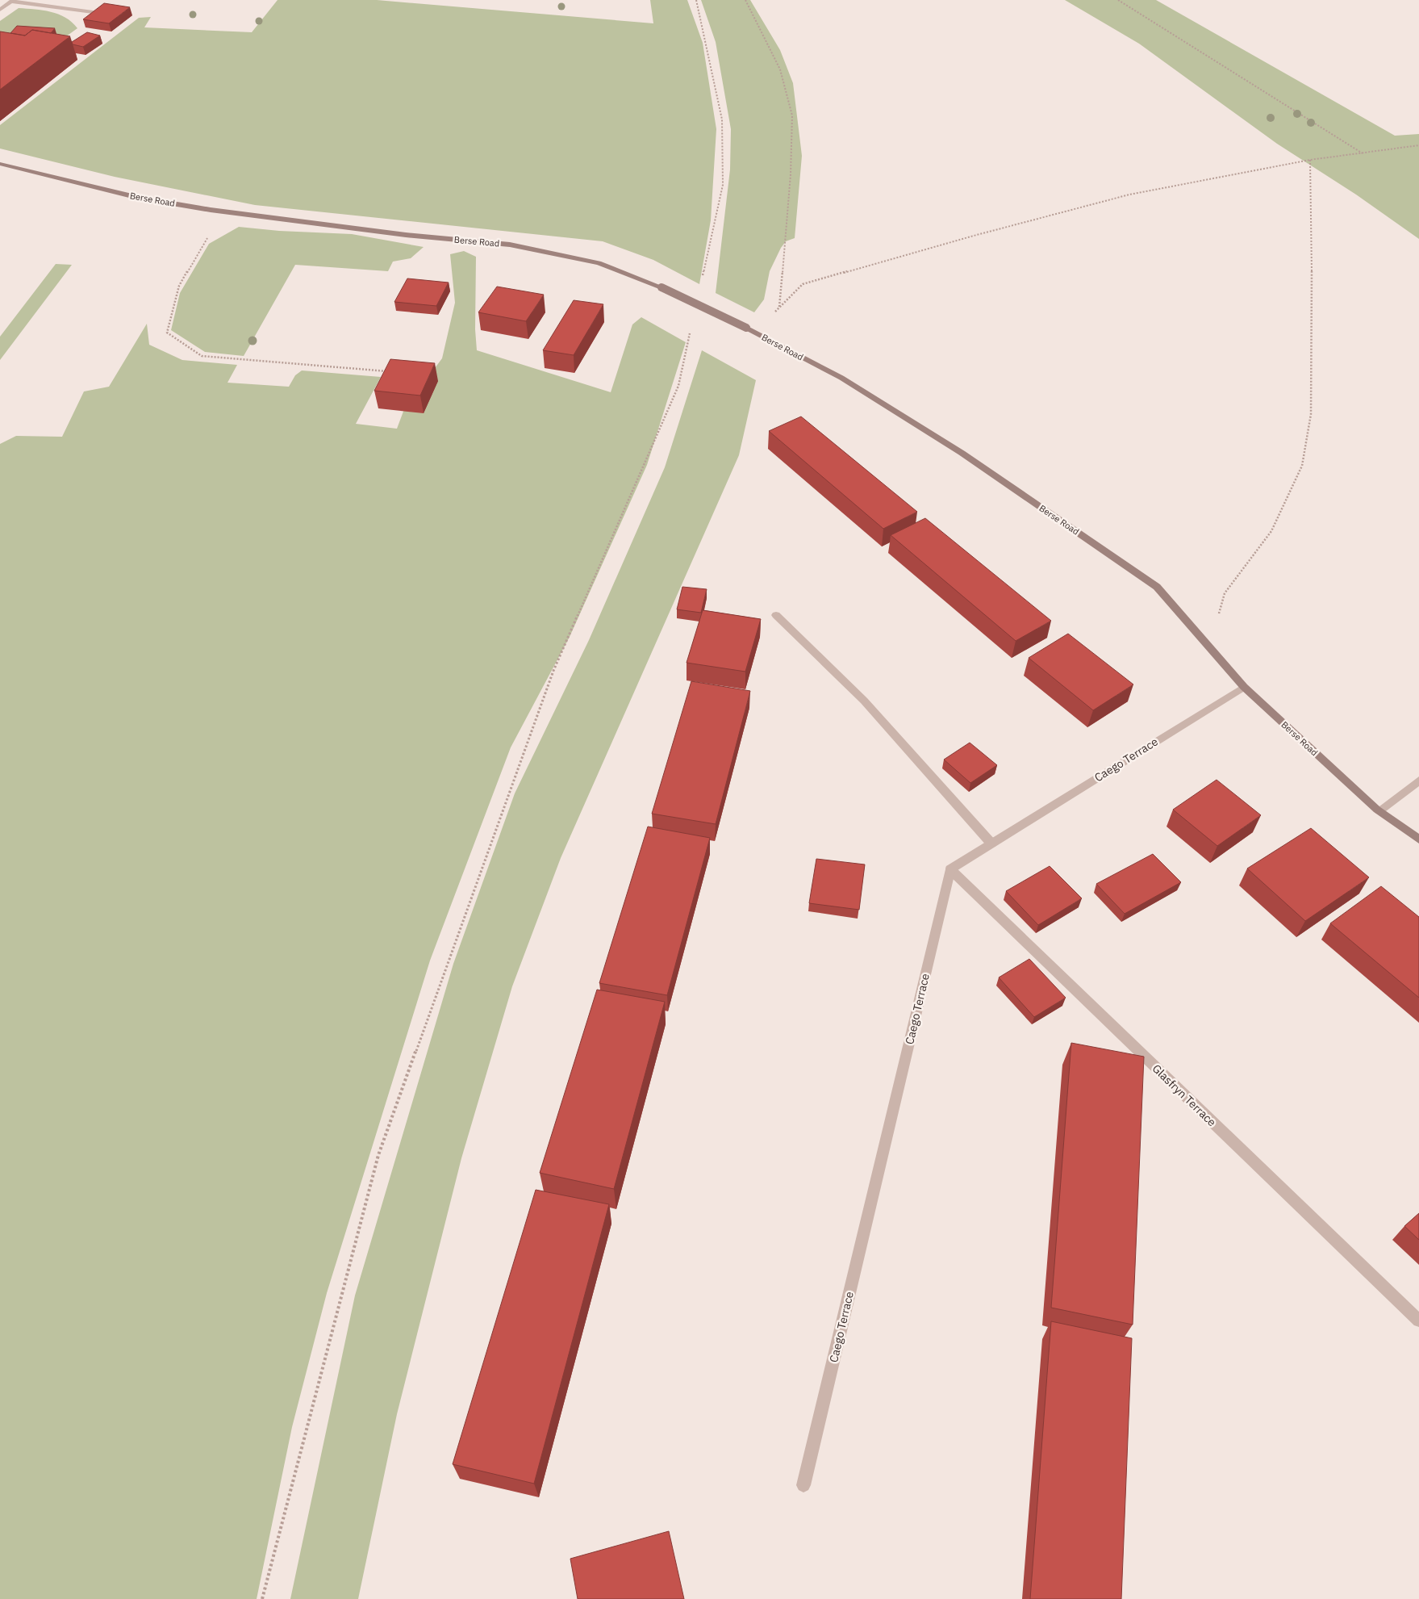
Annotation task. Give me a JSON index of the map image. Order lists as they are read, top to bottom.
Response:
{
  "streets": {
    "main road": ["Berse Road"],
    "street": ["Caego Terrace", "Glasfryn Terrace"]
  },
  "crossings": [
    ["Berse Road", "Caego Terrace"],
    ["Caego Terrace", "Glasfryn Terrace"]
  ]
}
